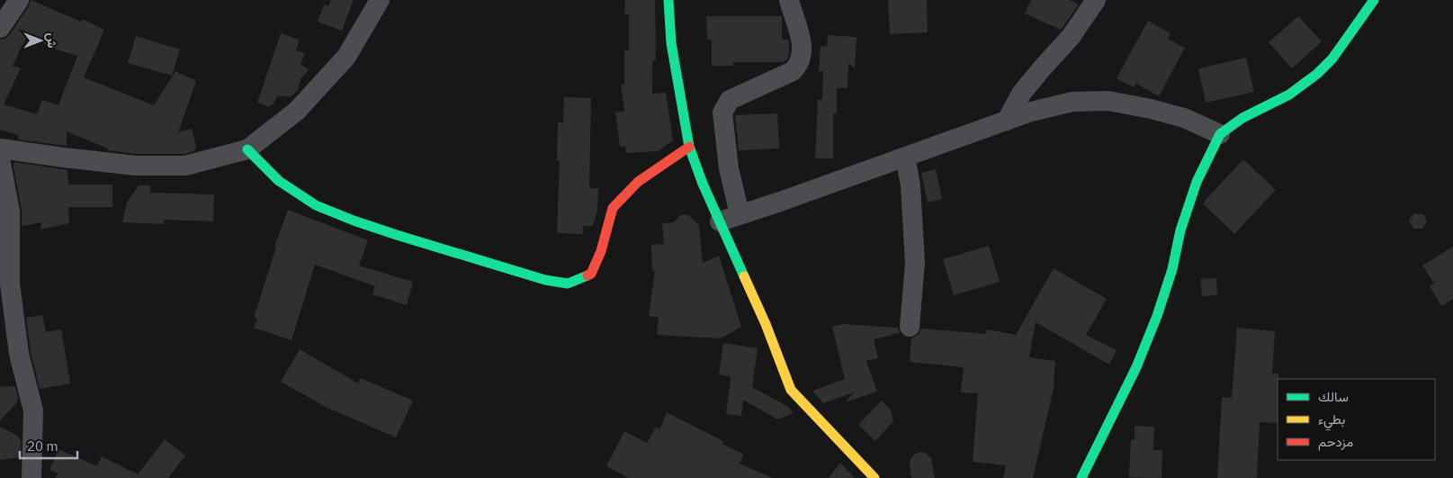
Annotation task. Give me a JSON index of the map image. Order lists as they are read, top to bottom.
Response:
{
  "legend": ["سالك", "بطيء", "مزدحم"],
  "scale_bar": "20 m",
  "north": "right"
}
